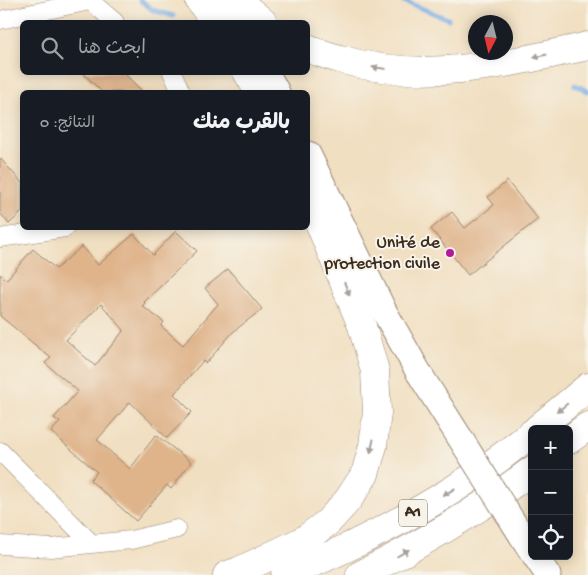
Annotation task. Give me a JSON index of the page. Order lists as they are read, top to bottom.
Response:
{
  "streets": {
    "highway": ["A1"]
  },
  "places": ["Unité de protection civile"],
  "north": "bottom",
  "page": {
    "search": "ابحث هنا",
    "heading": ["بالقرب منك", "النتائج: 0"],
    "map_buttons": ["+", "−"]
  }
}
